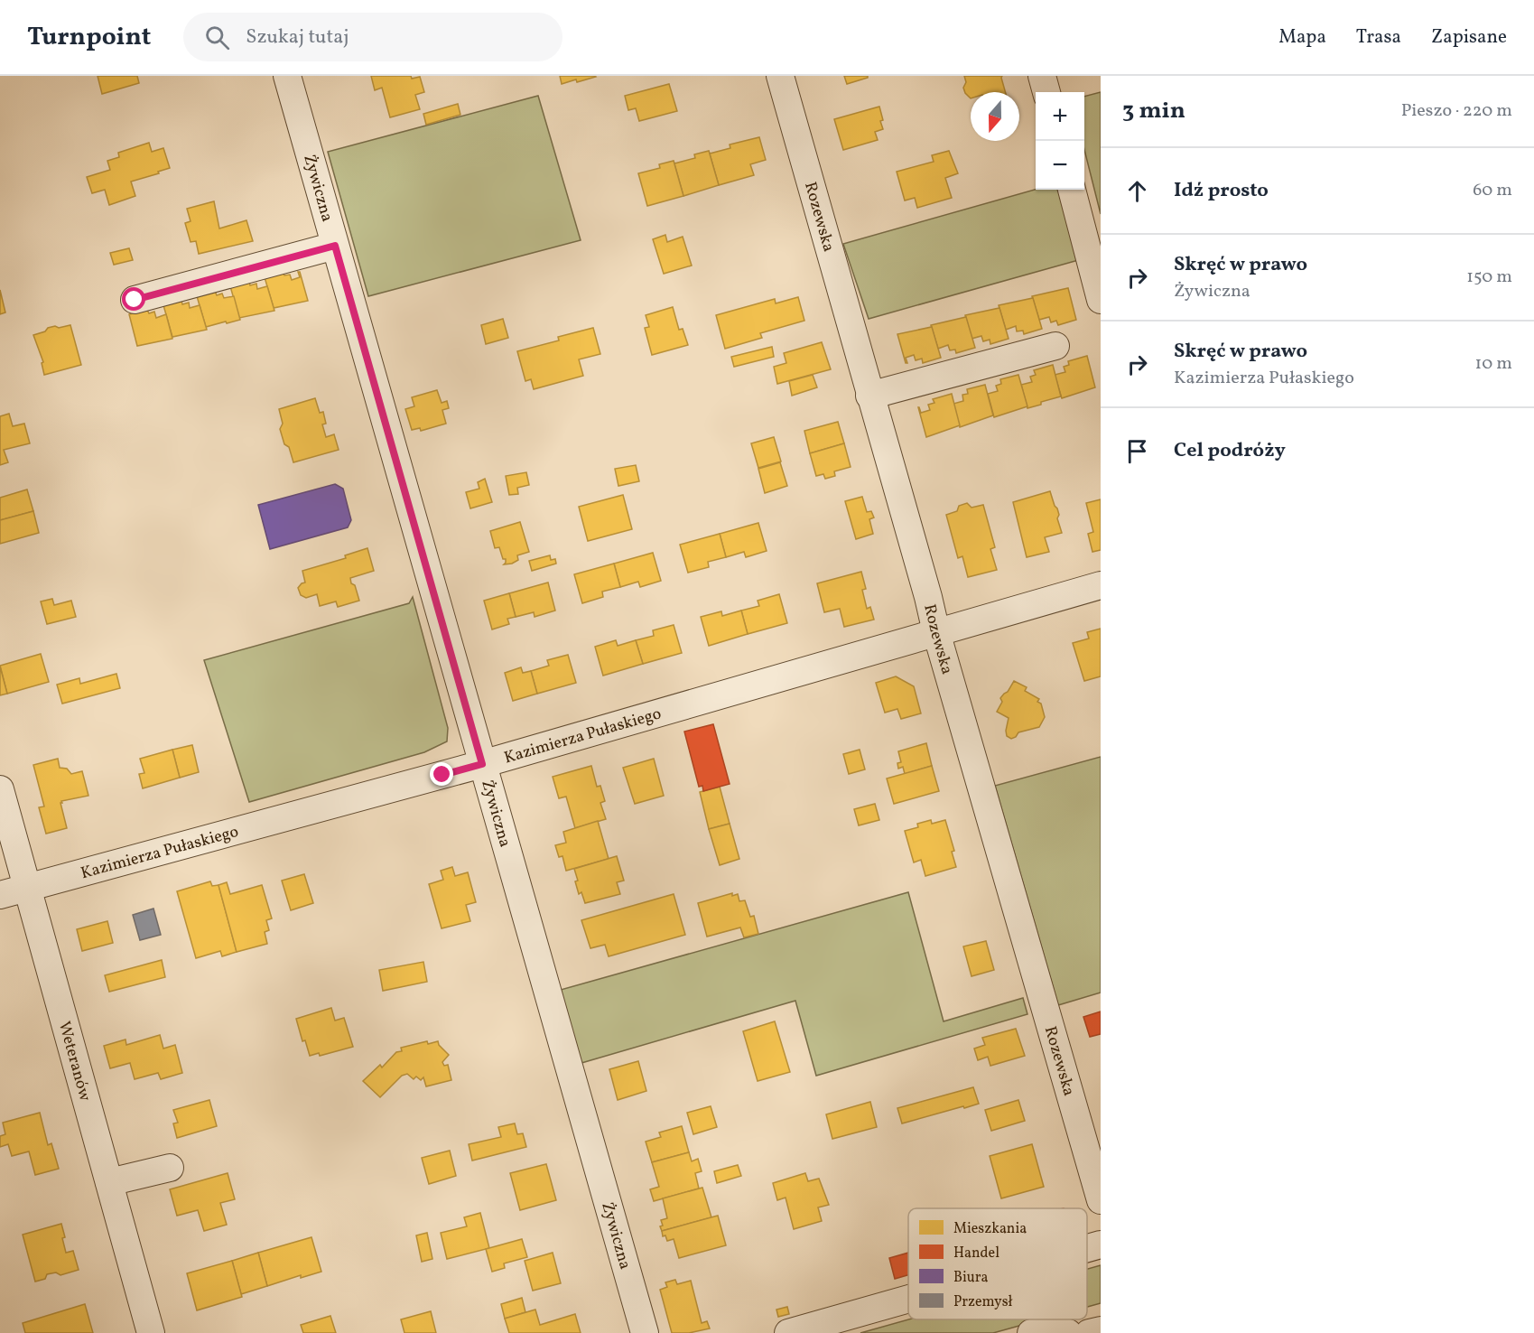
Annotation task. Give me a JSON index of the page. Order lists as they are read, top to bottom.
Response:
{
  "streets": {
    "street": [
      "Żywiczna",
      "Rozewska",
      "Kazimierza Pułaskiego",
      "Weteranów"
    ]
  },
  "crossings": [
    ["Żywiczna", "Kazimierza Pułaskiego"],
    ["Rozewska", "Kazimierza Pułaskiego"],
    ["Kazimierza Pułaskiego", "Weteranów"]
  ],
  "legend": [
    "Mieszkania",
    "Handel",
    "Biura",
    "Przemysł"
  ],
  "north": "bottom",
  "page": {
    "header": "Turnpoint",
    "search": "Szukaj tutaj",
    "nav": ["Mapa", "Trasa", "Zapisane"],
    "heading": ["3 min", "Pieszo · 220 m"],
    "map_buttons": ["+", "−"],
    "list": [
      ["Idź prosto", "60 m"],
      ["Skręć w prawo", "Żywiczna", "150 m"],
      ["Skręć w prawo", "Kazimierza Pułaskiego", "10 m"],
      "Cel podróży"
    ]
  }
}
